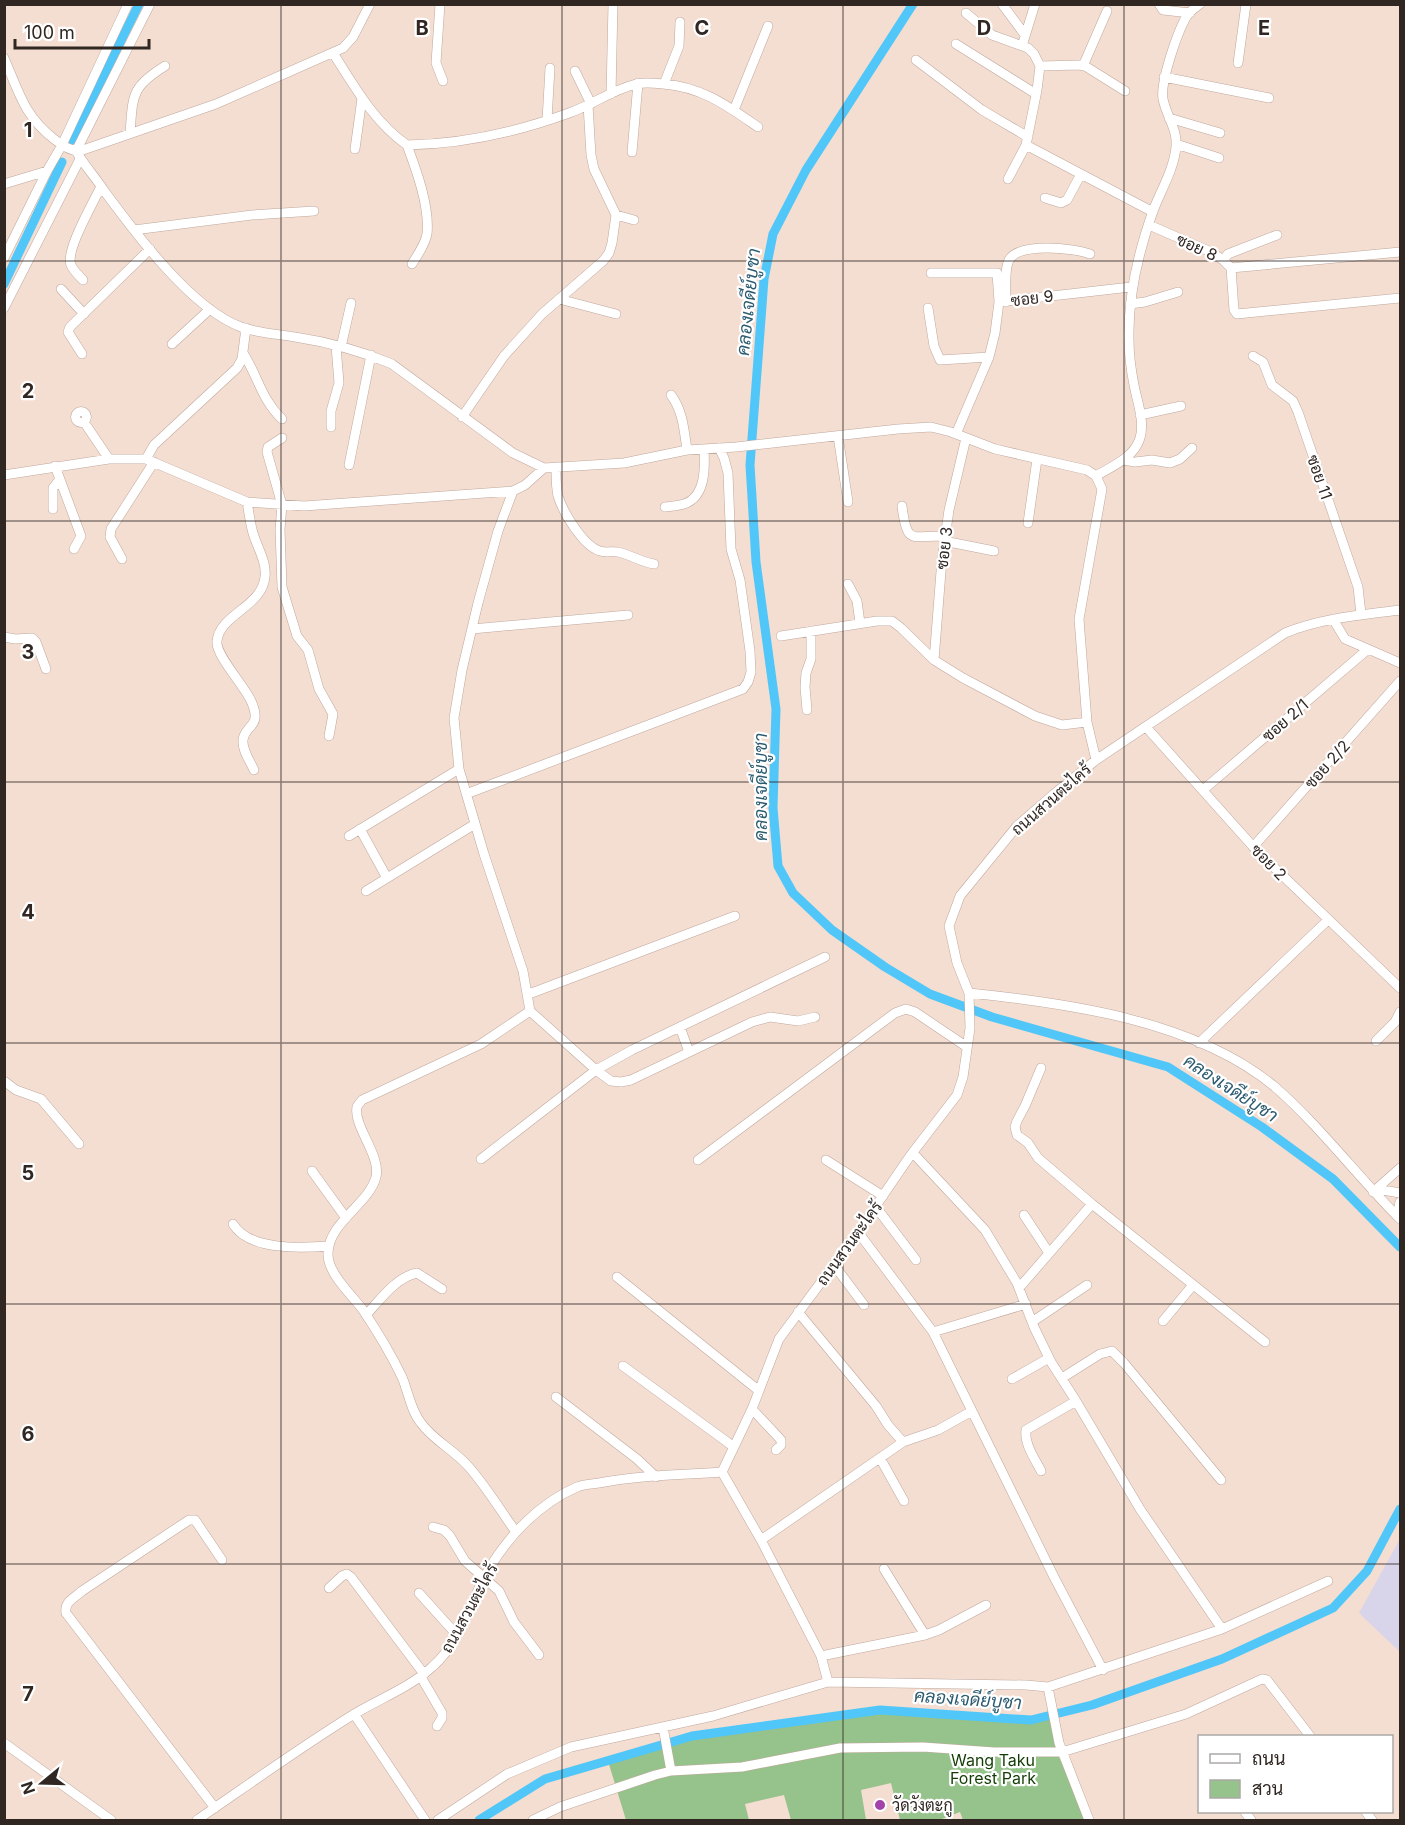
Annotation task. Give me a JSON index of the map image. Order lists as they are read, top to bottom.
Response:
{
  "streets": {
    "street": [
      "ซอย 8",
      "ซอย 9",
      "ซอย 11",
      "ซอย 3",
      "ซอย 2/1",
      "ซอย 2/2",
      "ถนนสวนตะไคร้",
      "ซอย 2"
    ]
  },
  "crossings": [
    ["ซอย 11", "ถนนสวนตะไคร้"],
    ["ซอย 2/1", "ซอย 2"],
    ["ซอย 2/2", "ซอย 2"],
    ["ถนนสวนตะไคร้", "ซอย 2"]
  ],
  "water": ["คลองเจดีย์บูชา"],
  "parks": ["Wang Taku Forest Park"],
  "places": ["วัดวังตะกู"],
  "legend": ["ถนน", "สวน"],
  "scale_bar": "100 m",
  "north": "left",
  "grid": {
    "columns": [
      "B",
      "C",
      "D",
      "E"
    ],
    "rows": [
      "1",
      "2",
      "3",
      "4",
      "5",
      "6",
      "7"
    ]
  }
}
